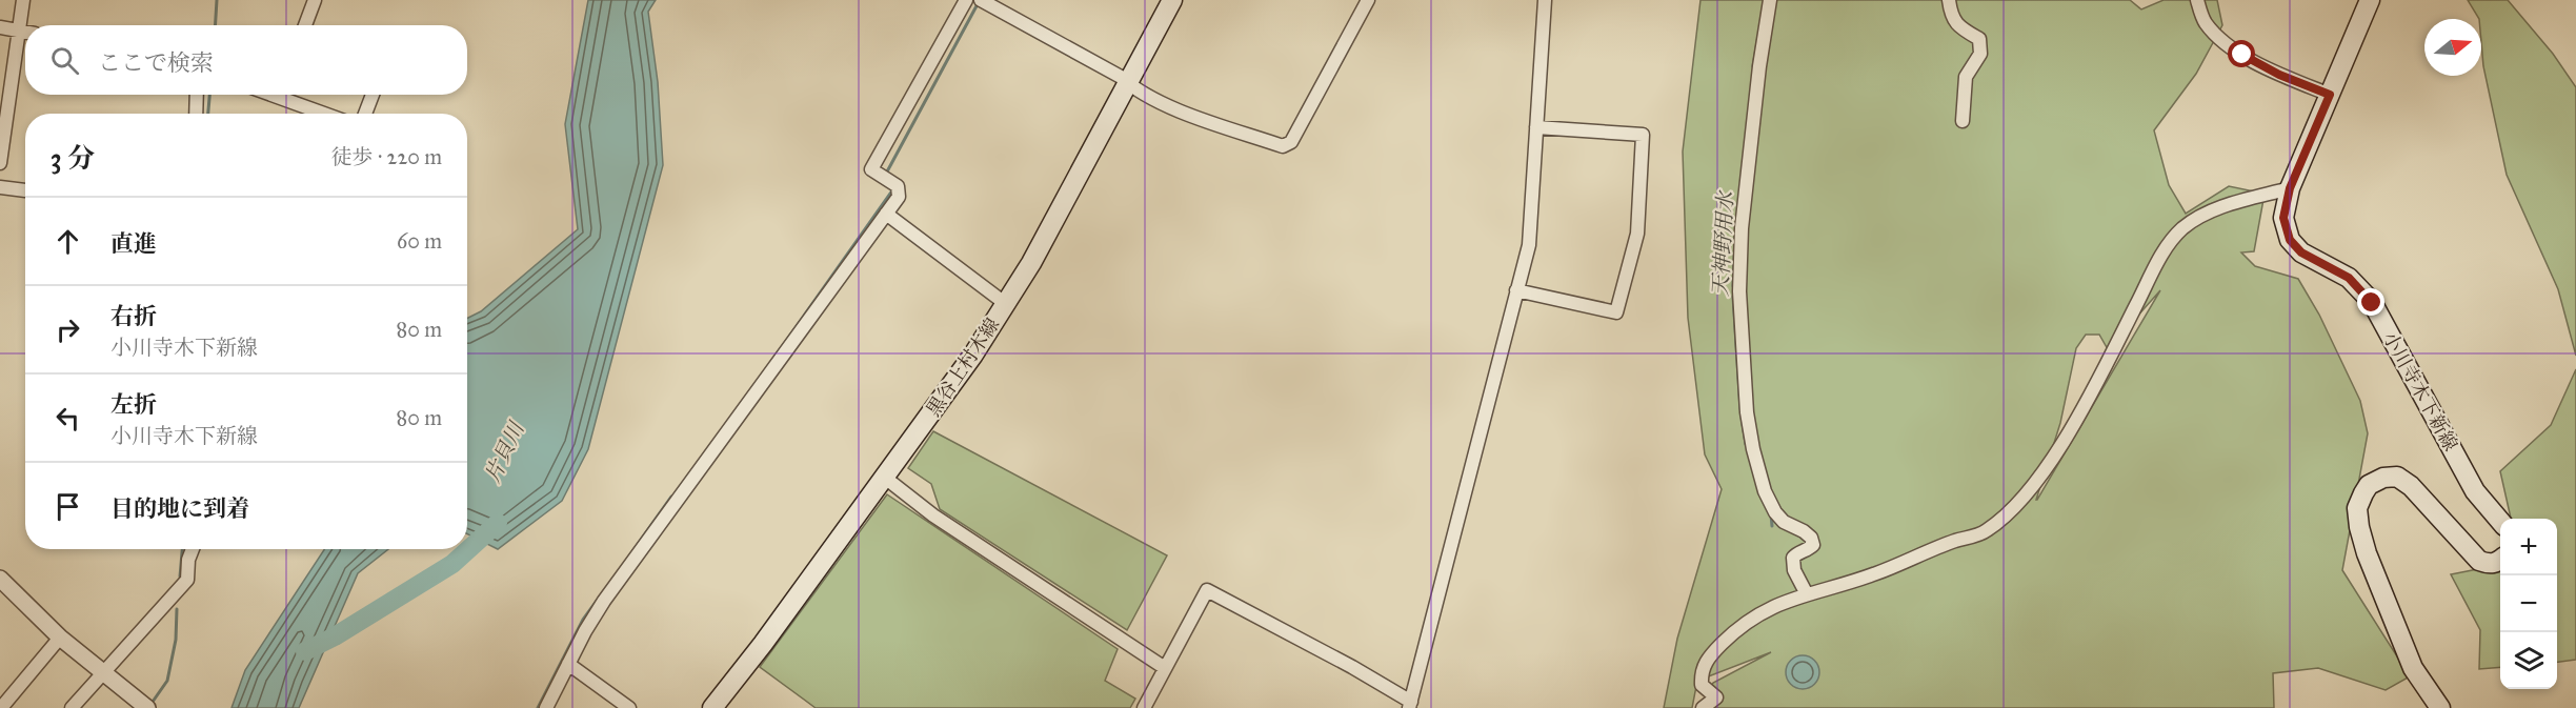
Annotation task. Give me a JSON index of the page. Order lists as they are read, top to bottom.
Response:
{
  "streets": {
    "main road": ["黒谷上村木線", "小川寺木下新線"]
  },
  "water": ["天神野用水", "片貝川"],
  "north": "right",
  "page": {
    "search": "ここで検索",
    "heading": ["3 分", "徒歩 · 220 m"],
    "list": [
      ["直進", "60 m"],
      ["右折", "小川寺木下新線", "80 m"],
      ["左折", "小川寺木下新線", "80 m"],
      "目的地に到着"
    ],
    "map_buttons": ["+", "−"]
  }
}
